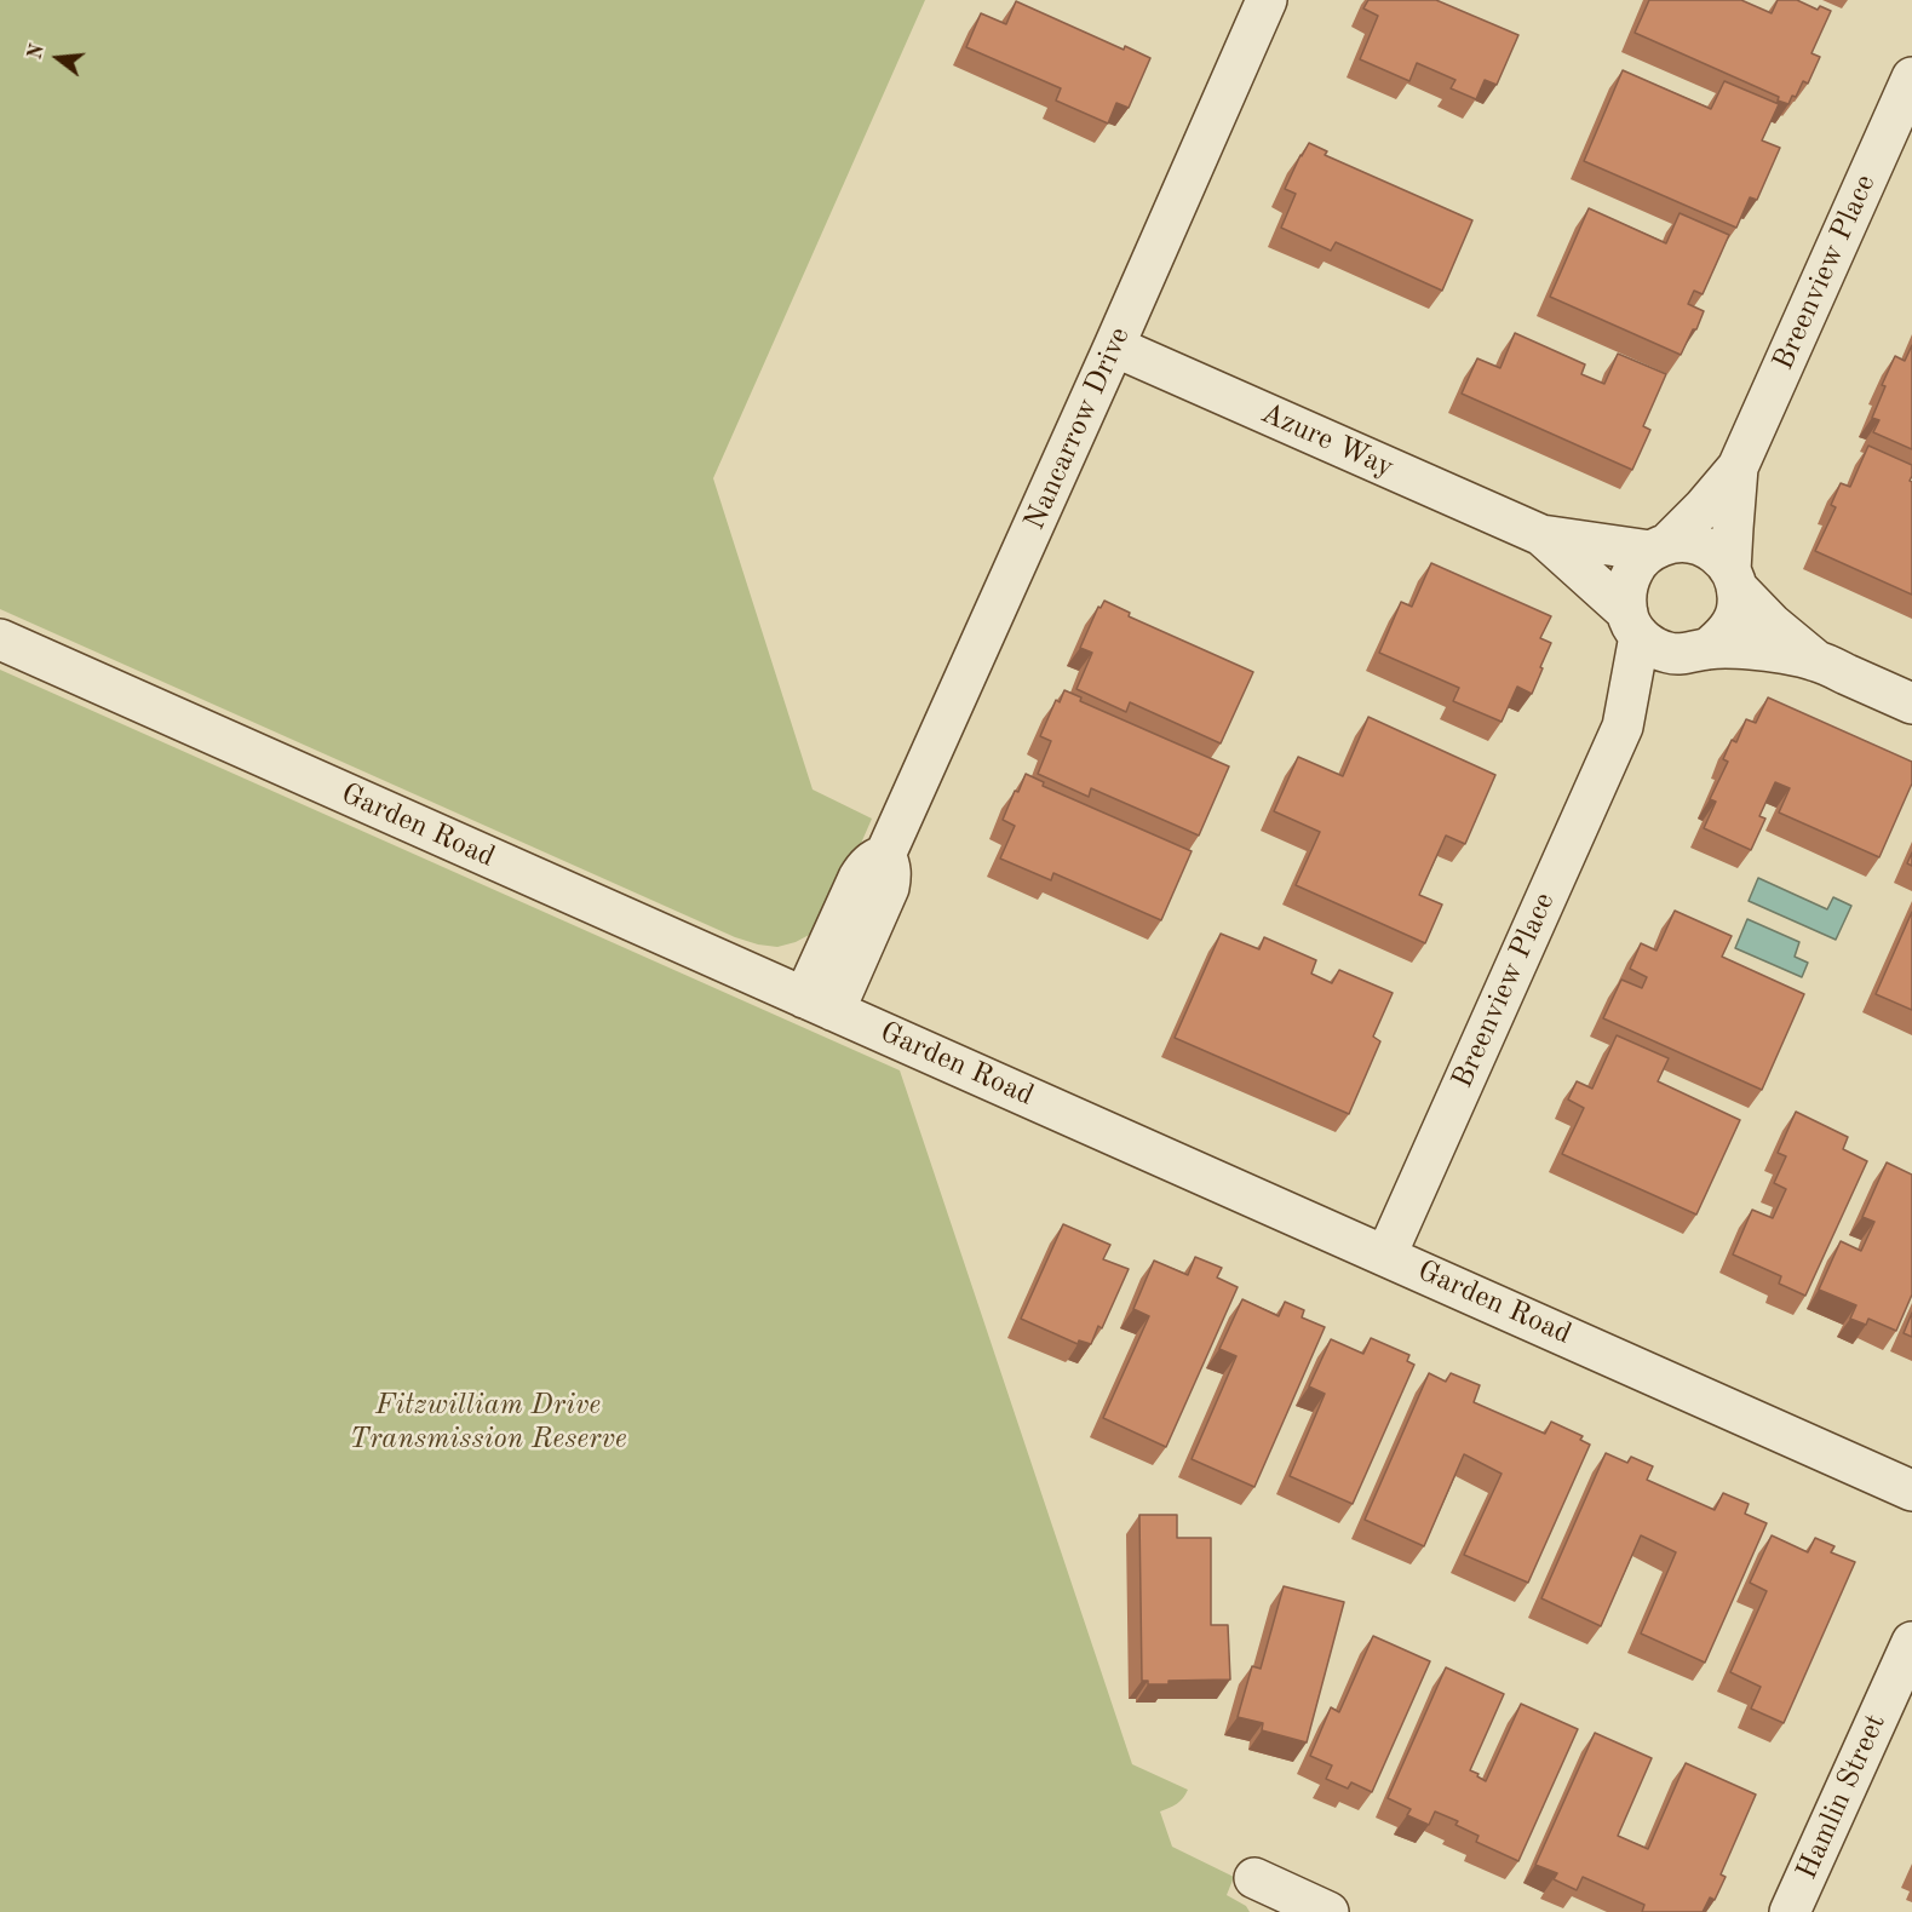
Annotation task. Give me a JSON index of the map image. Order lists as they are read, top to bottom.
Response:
{
  "streets": {
    "street": [
      "Breenview Place",
      "Nancarrow Drive",
      "Azure Way",
      "Garden Road",
      "Hamlin Street"
    ]
  },
  "crossings": [
    ["Breenview Place", "Azure Way"],
    ["Breenview Place", "Garden Road"],
    ["Nancarrow Drive", "Azure Way"],
    ["Nancarrow Drive", "Garden Road"]
  ],
  "parks": ["Fitzwilliam Drive Transmission Reserve"],
  "north": "left"
}
